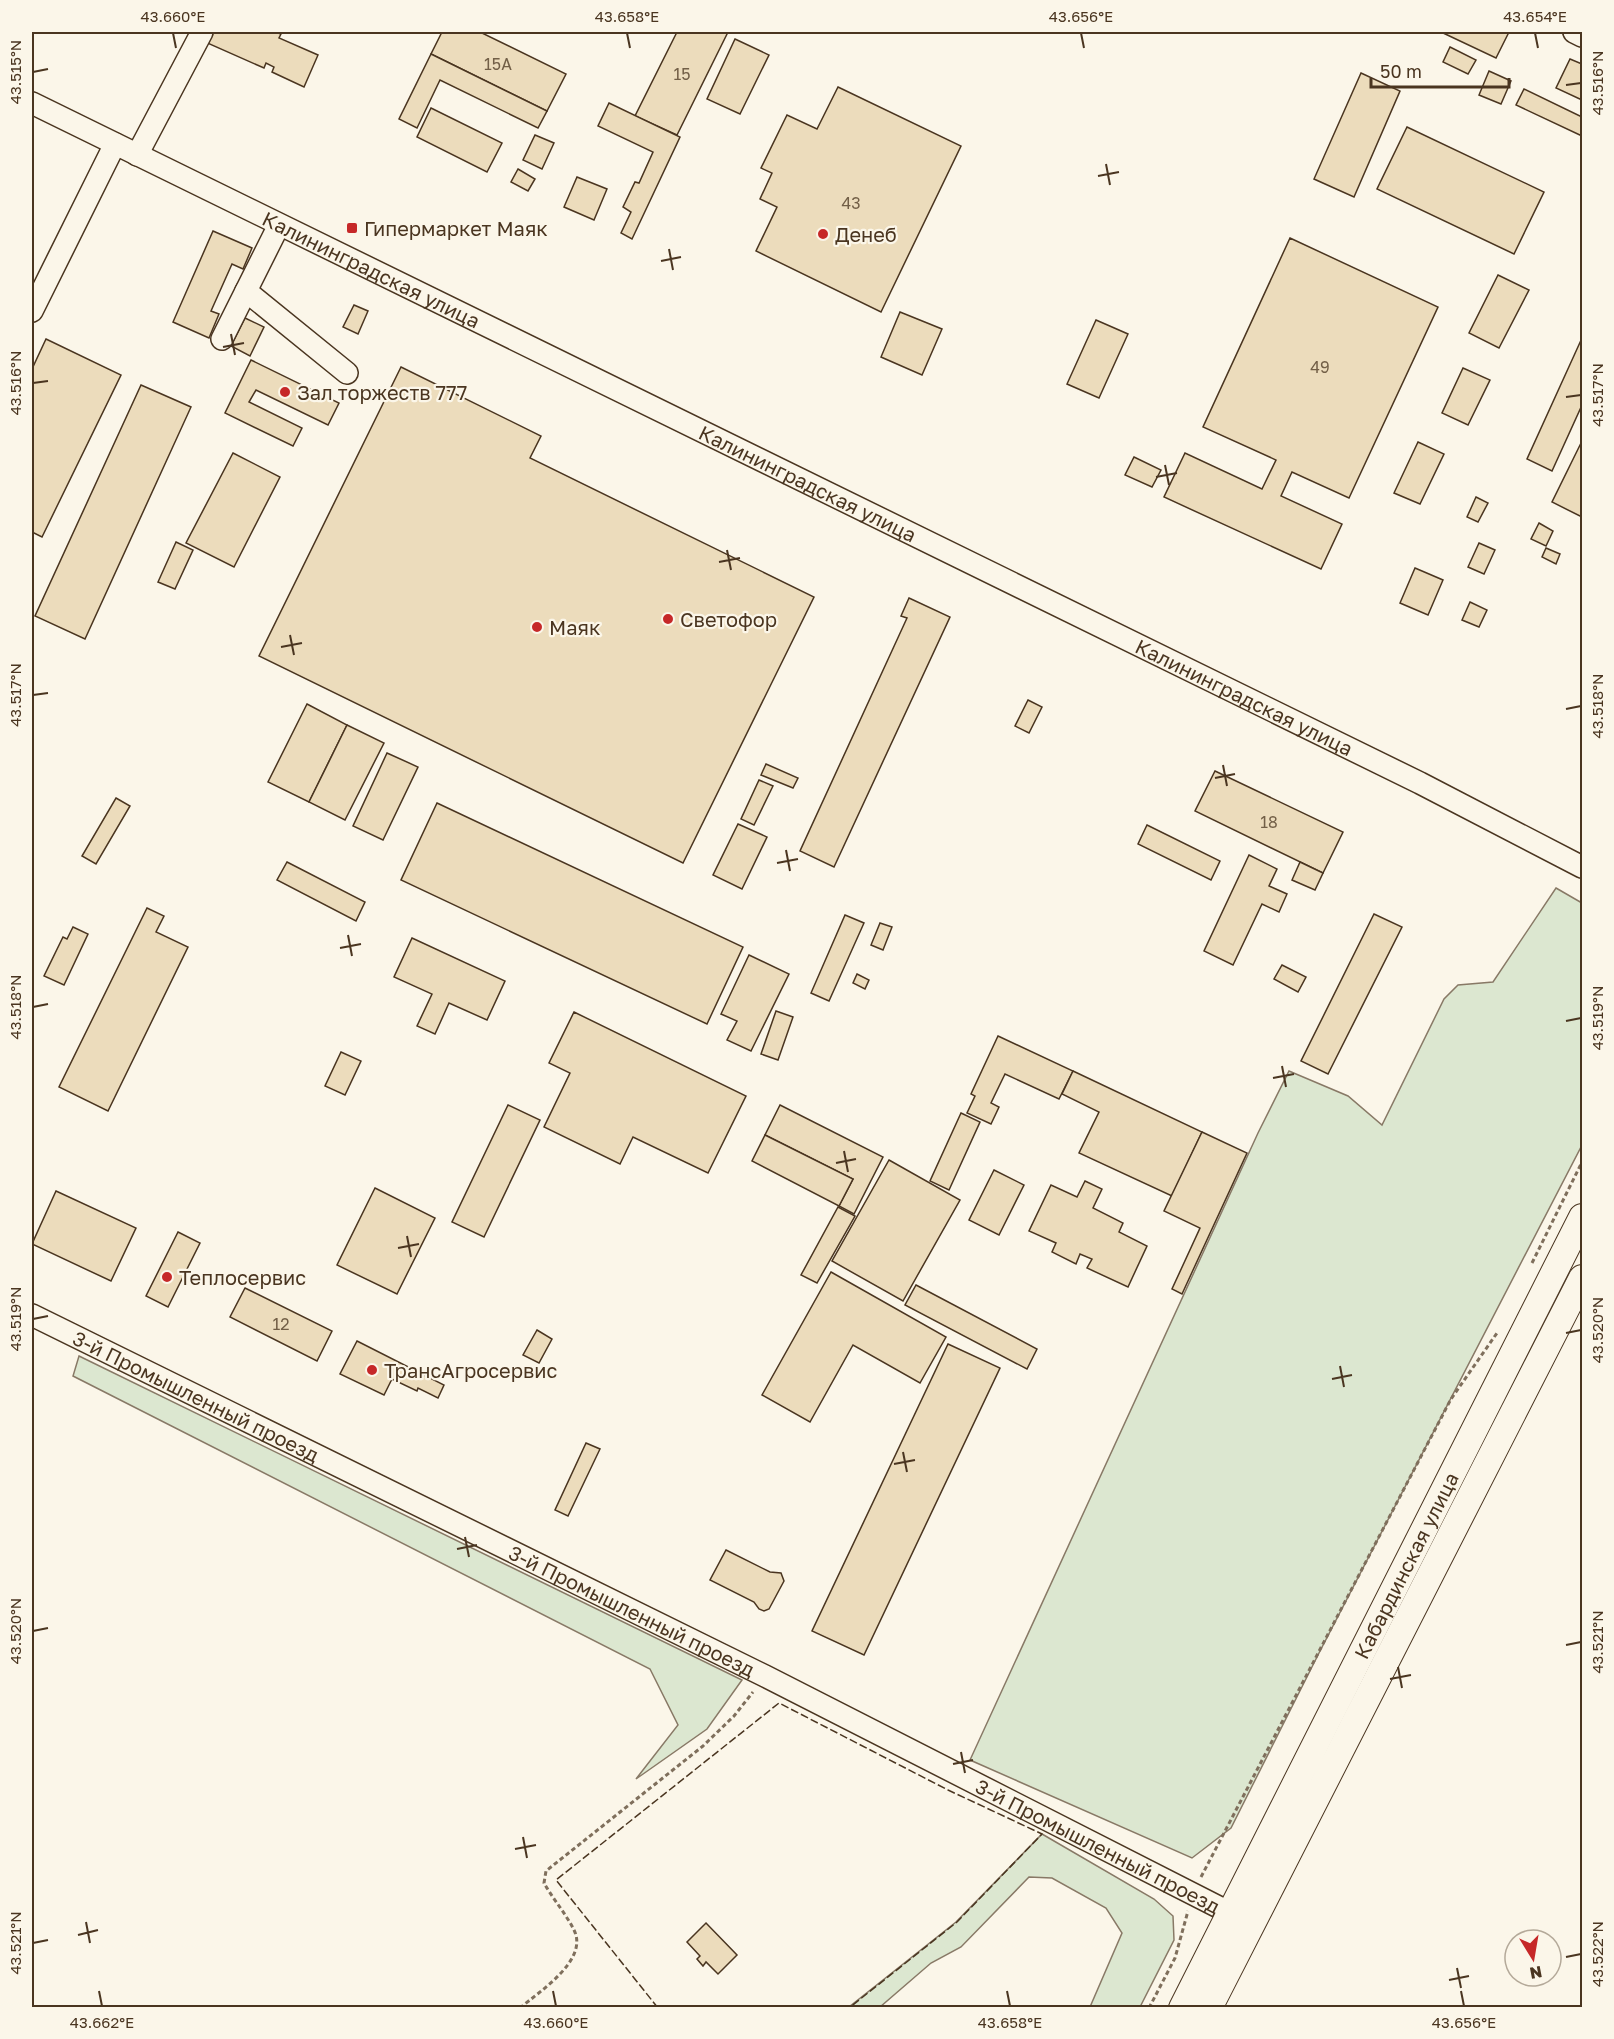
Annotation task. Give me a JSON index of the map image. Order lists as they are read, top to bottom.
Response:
{
  "streets": {
    "main road": ["Кабардинская улица"],
    "street": ["Калининградская улица", "3-й Промышленный проезд"]
  },
  "crossings": [
    ["3-й Промышленный проезд", "Кабардинская улица"]
  ],
  "places": {
    "transit": ["Гипермаркет Маяк"],
    "other": [
      "Денеб",
      "Зал торжеств 777",
      "Светофор",
      "Маяк",
      "Теплосервис",
      "ТрансАгросервис"
    ]
  },
  "house_numbers": [
    "15А",
    "15",
    "43",
    "49",
    "18",
    "12"
  ],
  "scale_bar": "50 m",
  "north": "bottom",
  "coordinates": [
    "43.660°E",
    "43.658°E",
    "43.656°E",
    "43.654°E",
    "43.515°N",
    "43.516°N",
    "43.517°N",
    "43.518°N",
    "43.519°N",
    "43.520°N",
    "43.521°N",
    "43.522°N",
    "43.662°E"
  ]
}
